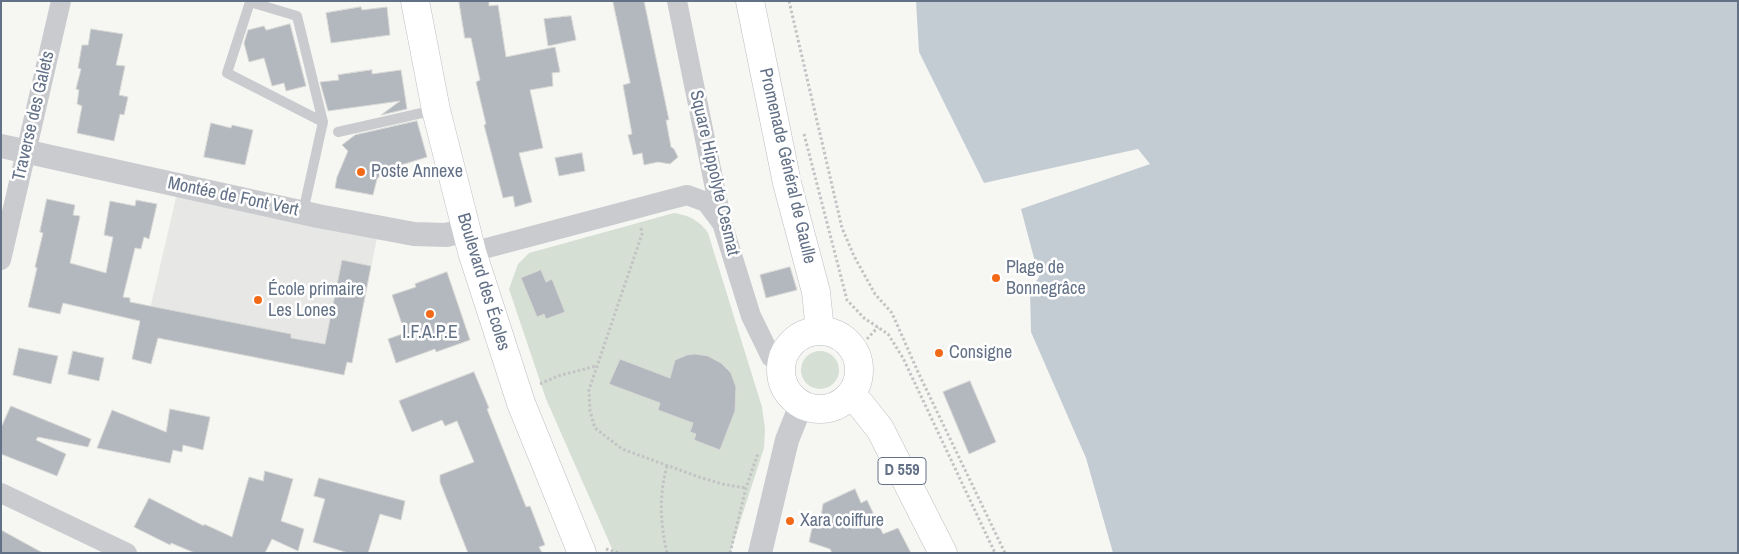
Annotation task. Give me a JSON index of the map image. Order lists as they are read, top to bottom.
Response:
{
  "streets": {
    "main road": ["Promenade Général de Gaulle", "Boulevard des Écoles", "D 559"],
    "street": ["Traverse des Galets", "Square Hippolyte Cesmat", "Montée de Font Vert"]
  },
  "crossings": [
    ["Traverse des Galets", "Montée de Font Vert"],
    ["Promenade Général de Gaulle", "Square Hippolyte Cesmat"],
    ["Promenade Général de Gaulle", "D 559"],
    ["Square Hippolyte Cesmat", "Montée de Font Vert"],
    ["Square Hippolyte Cesmat", "D 559"],
    ["Montée de Font Vert", "Boulevard des Écoles"]
  ],
  "places": [
    "Poste Annexe",
    "Plage de Bonnegrâce",
    "École primaire Les Lones",
    "I.F.A.P.E",
    "Consigne",
    "Xara coiffure"
  ]
}
